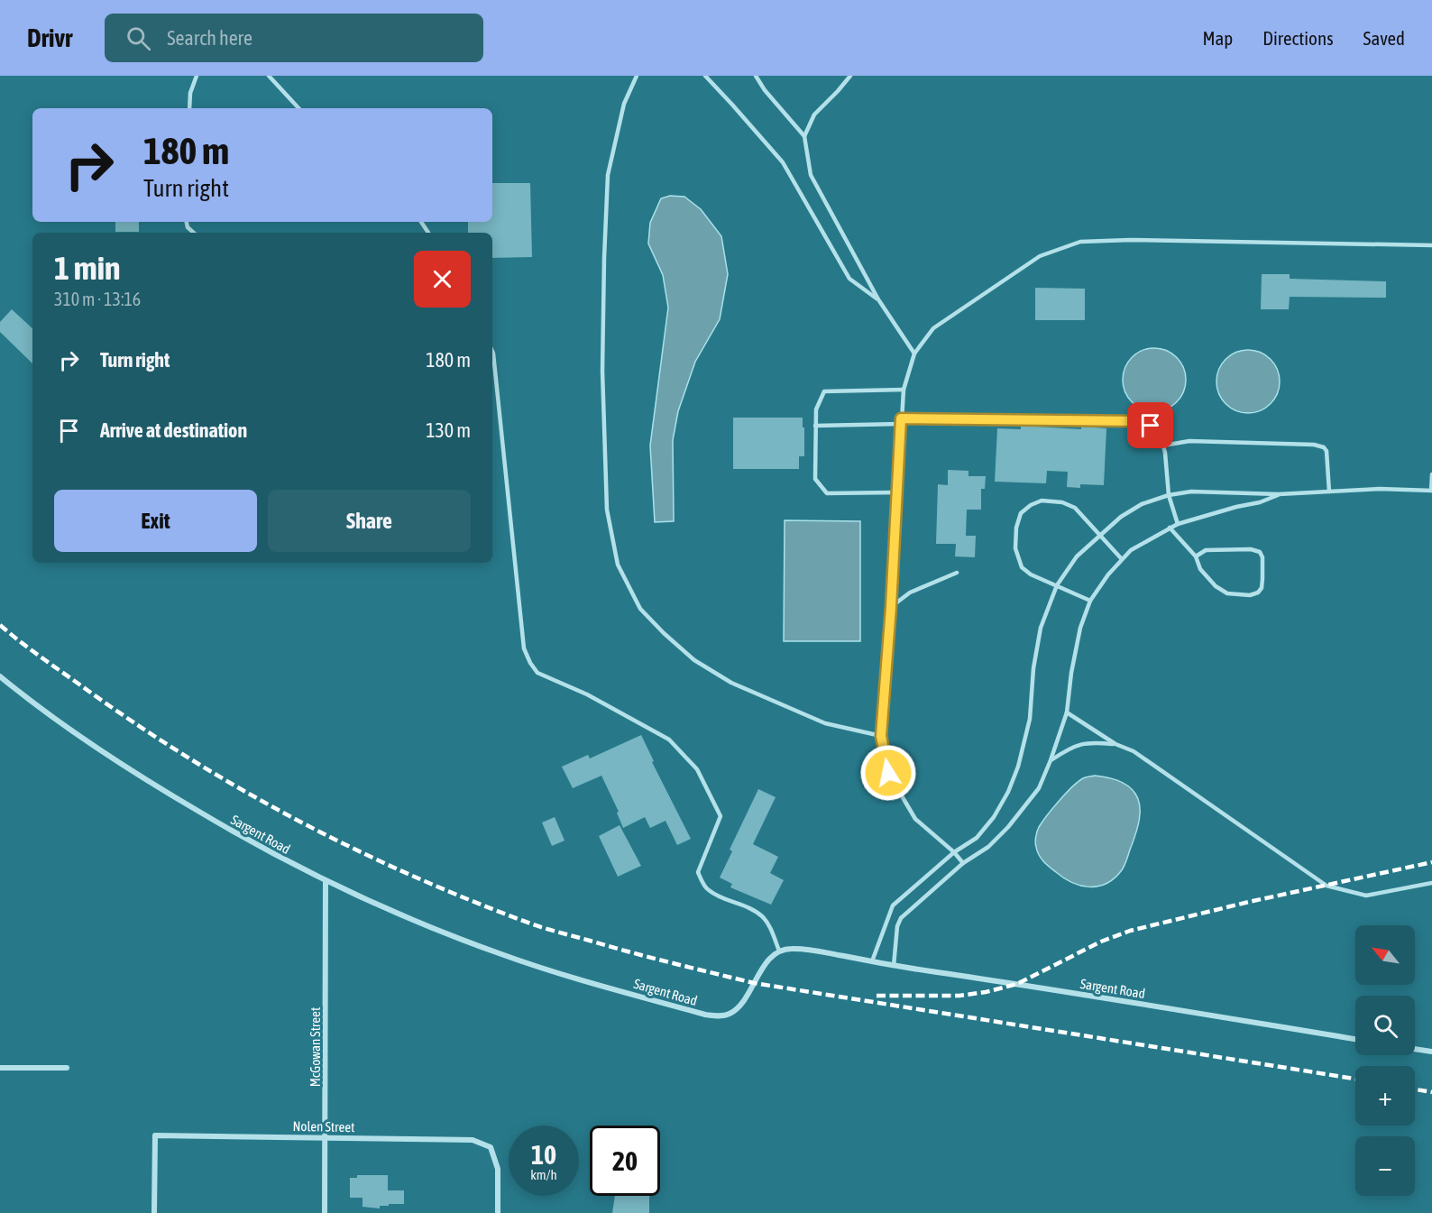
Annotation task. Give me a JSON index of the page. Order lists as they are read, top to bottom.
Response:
{
  "streets": {
    "street": ["Sargent Road", "McGowan Street", "Nolen Street"]
  },
  "crossings": [
    ["Sargent Road", "McGowan Street"],
    ["McGowan Street", "Nolen Street"]
  ],
  "north": "top left",
  "page": {
    "header": "Drivr",
    "search": "Search here",
    "nav": ["Map", "Directions", "Saved"],
    "turn": ["180 m", "Turn right"],
    "heading": ["1 min", "310 m · 13:16"],
    "list": [
      {
        "name": "Turn right",
        "value": "180 m"
      },
      {
        "name": "Arrive at destination",
        "value": "130 m"
      }
    ],
    "buttons": ["Exit", "Share"],
    "map_buttons": ["+", "−"],
    "speed": "10 km/h",
    "limit": "20"
  }
}
